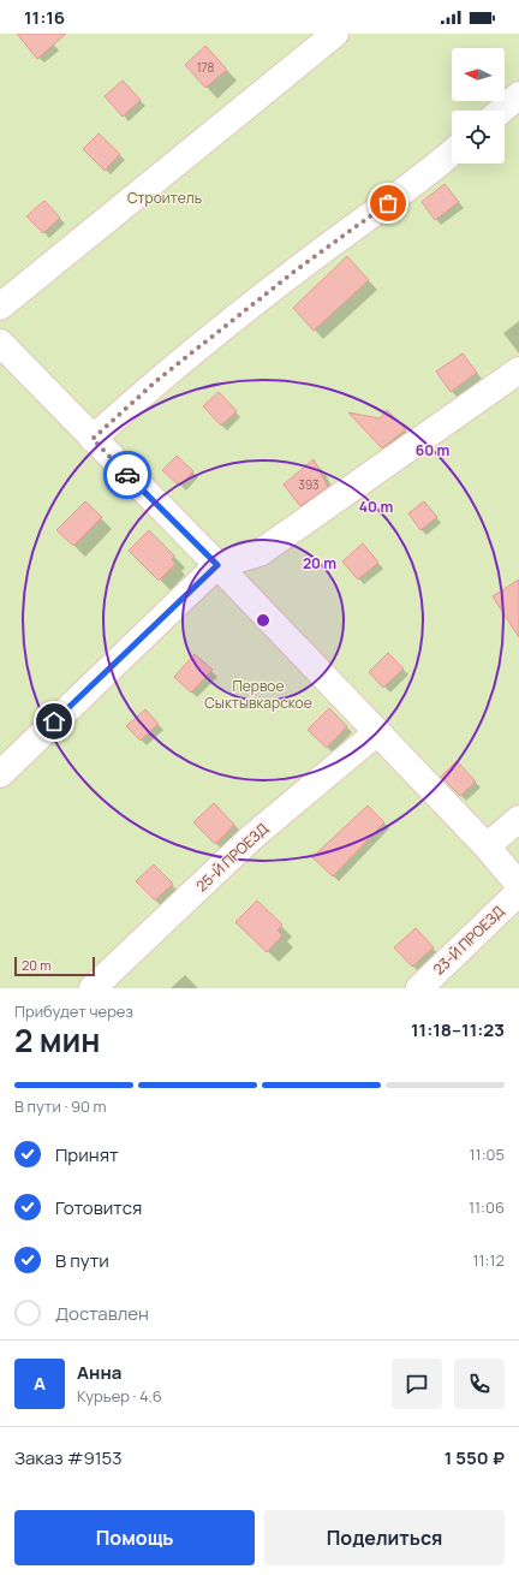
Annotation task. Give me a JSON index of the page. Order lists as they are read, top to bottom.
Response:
{
  "streets": {
    "street": ["25-Й ПРОЕЗД", "23-Й ПРОЕЗД"]
  },
  "parks": ["Строитель", "Первое Сыктывкарское"],
  "house_numbers": ["178", "393"],
  "scale_bar": "20 m",
  "north": "left",
  "page": {
    "status": "11:16",
    "scale": "20 m",
    "heading": ["2 мин", "Прибудет через", "11:18–11:23"],
    "panel": [
      "Анна",
      "Курьер · 4.6",
      "Заказ #9153",
      "1 550 ₽"
    ],
    "bar": "В пути · 90 m",
    "list": [
      ["Принят", "11:05"],
      ["Готовится", "11:06"],
      ["В пути", "11:12"],
      "Доставлен"
    ],
    "round": "А",
    "buttons": ["Помощь", "Поделиться"]
  },
  "rings": ["60 m", "40 m", "20 m"]
}
